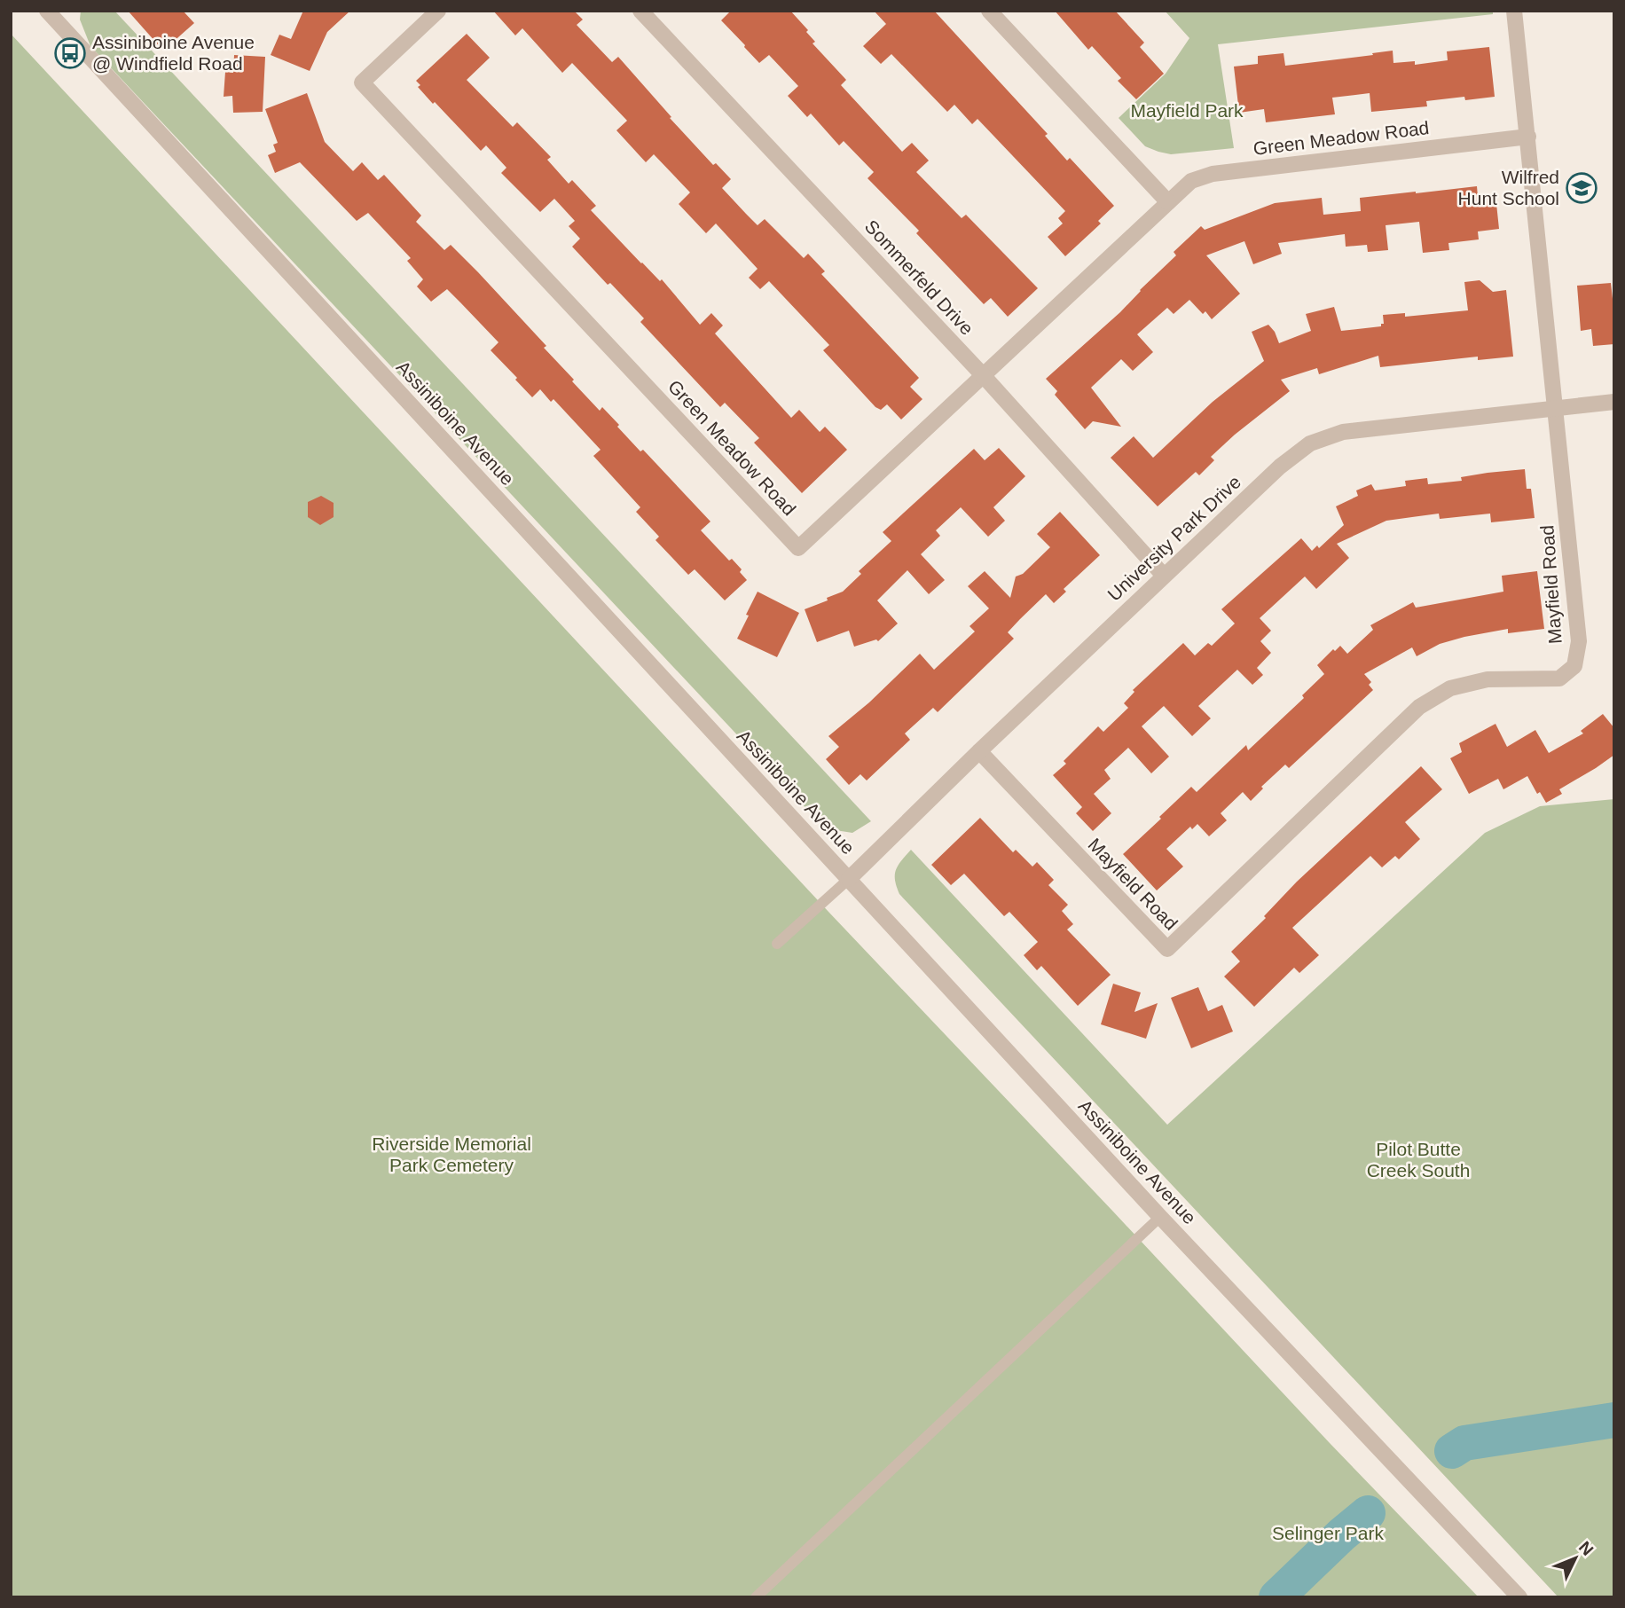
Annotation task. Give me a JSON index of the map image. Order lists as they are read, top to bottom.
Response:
{
  "streets": {
    "street": [
      "Green Meadow Road",
      "Sommerfeld Drive",
      "Assiniboine Avenue",
      "University Park Drive",
      "Mayfield Road"
    ]
  },
  "crossings": [
    ["Green Meadow Road", "Sommerfeld Drive"],
    ["Green Meadow Road", "Mayfield Road"],
    ["Sommerfeld Drive", "University Park Drive"],
    ["Assiniboine Avenue", "University Park Drive"],
    ["University Park Drive", "Mayfield Road"]
  ],
  "parks": [
    "Mayfield Park",
    "Riverside Memorial Park Cemetery",
    "Pilot Butte Creek South",
    "Selinger Park"
  ],
  "places": {
    "bus stop": ["Assiniboine Avenue @ Windfield Road"],
    "school or university": ["Wilfred Hunt School"]
  },
  "north": "top right"
}
